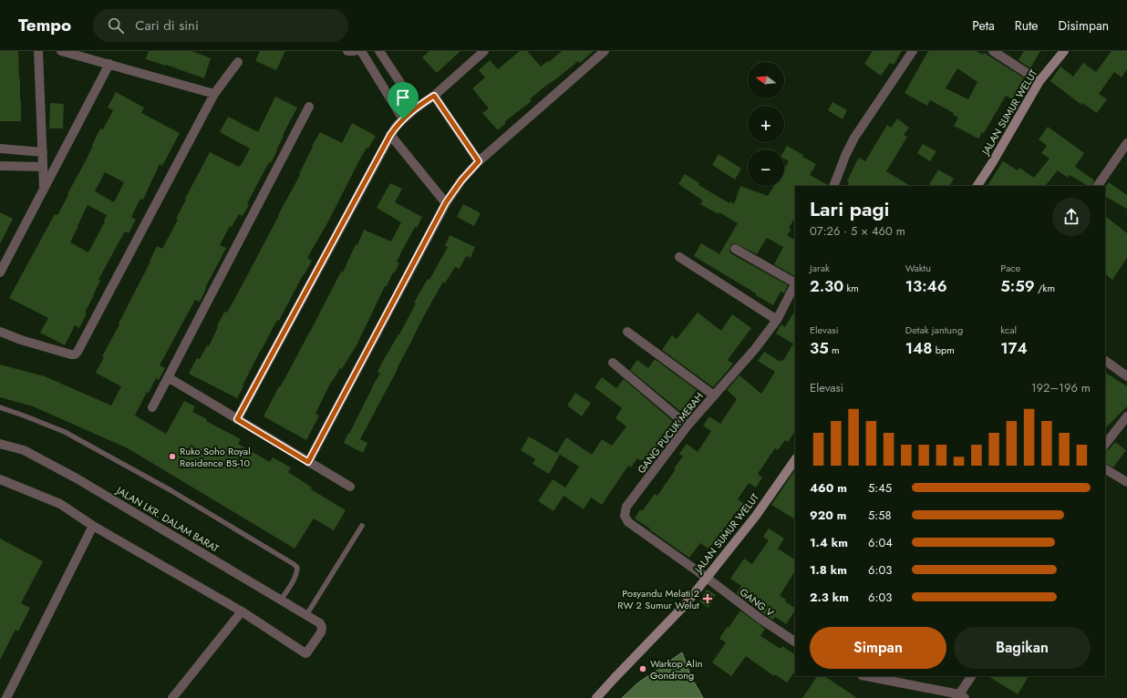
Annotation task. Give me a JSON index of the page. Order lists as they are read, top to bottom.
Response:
{
  "streets": {
    "street": [
      "JALAN SUMUR WELUT",
      "GANG PUCUK MERAH",
      "JALAN LKR. DALAM BARAT",
      "GANG V"
    ]
  },
  "crossings": [
    ["JALAN SUMUR WELUT", "GANG PUCUK MERAH"],
    ["JALAN SUMUR WELUT", "GANG V"],
    ["GANG PUCUK MERAH", "GANG V"]
  ],
  "places": {
    "other": ["Ruko Soho Royal Residence BS-10", "Warkop Alin Gondrong"],
    "health": ["Posyandu Melati 2 RW 2 Sumur Welut"]
  },
  "north": "left",
  "page": {
    "header": "Tempo",
    "search": "Cari di sini",
    "nav": ["Peta", "Rute", "Disimpan"],
    "map_buttons": ["+", "−"],
    "heading": ["Lari pagi", "07:26 · 5 × 460 m"],
    "stats": [
      ["Jarak", "2.30 km"],
      ["Waktu", "13:46"],
      ["Pace", "5:59 /km"],
      ["Elevasi", "35 m"],
      ["Detak jantung", "148 bpm"],
      ["kcal", "174"]
    ],
    "chart": ["Elevasi", "192–196 m"],
    "list": [
      {
        "name": "460 m",
        "note": "5:45"
      },
      {
        "name": "920 m",
        "note": "5:58"
      },
      {
        "name": "1.4 km",
        "note": "6:04"
      },
      {
        "name": "1.8 km",
        "note": "6:03"
      },
      {
        "name": "2.3 km",
        "note": "6:03"
      }
    ],
    "buttons": ["Simpan", "Bagikan"]
  }
}
